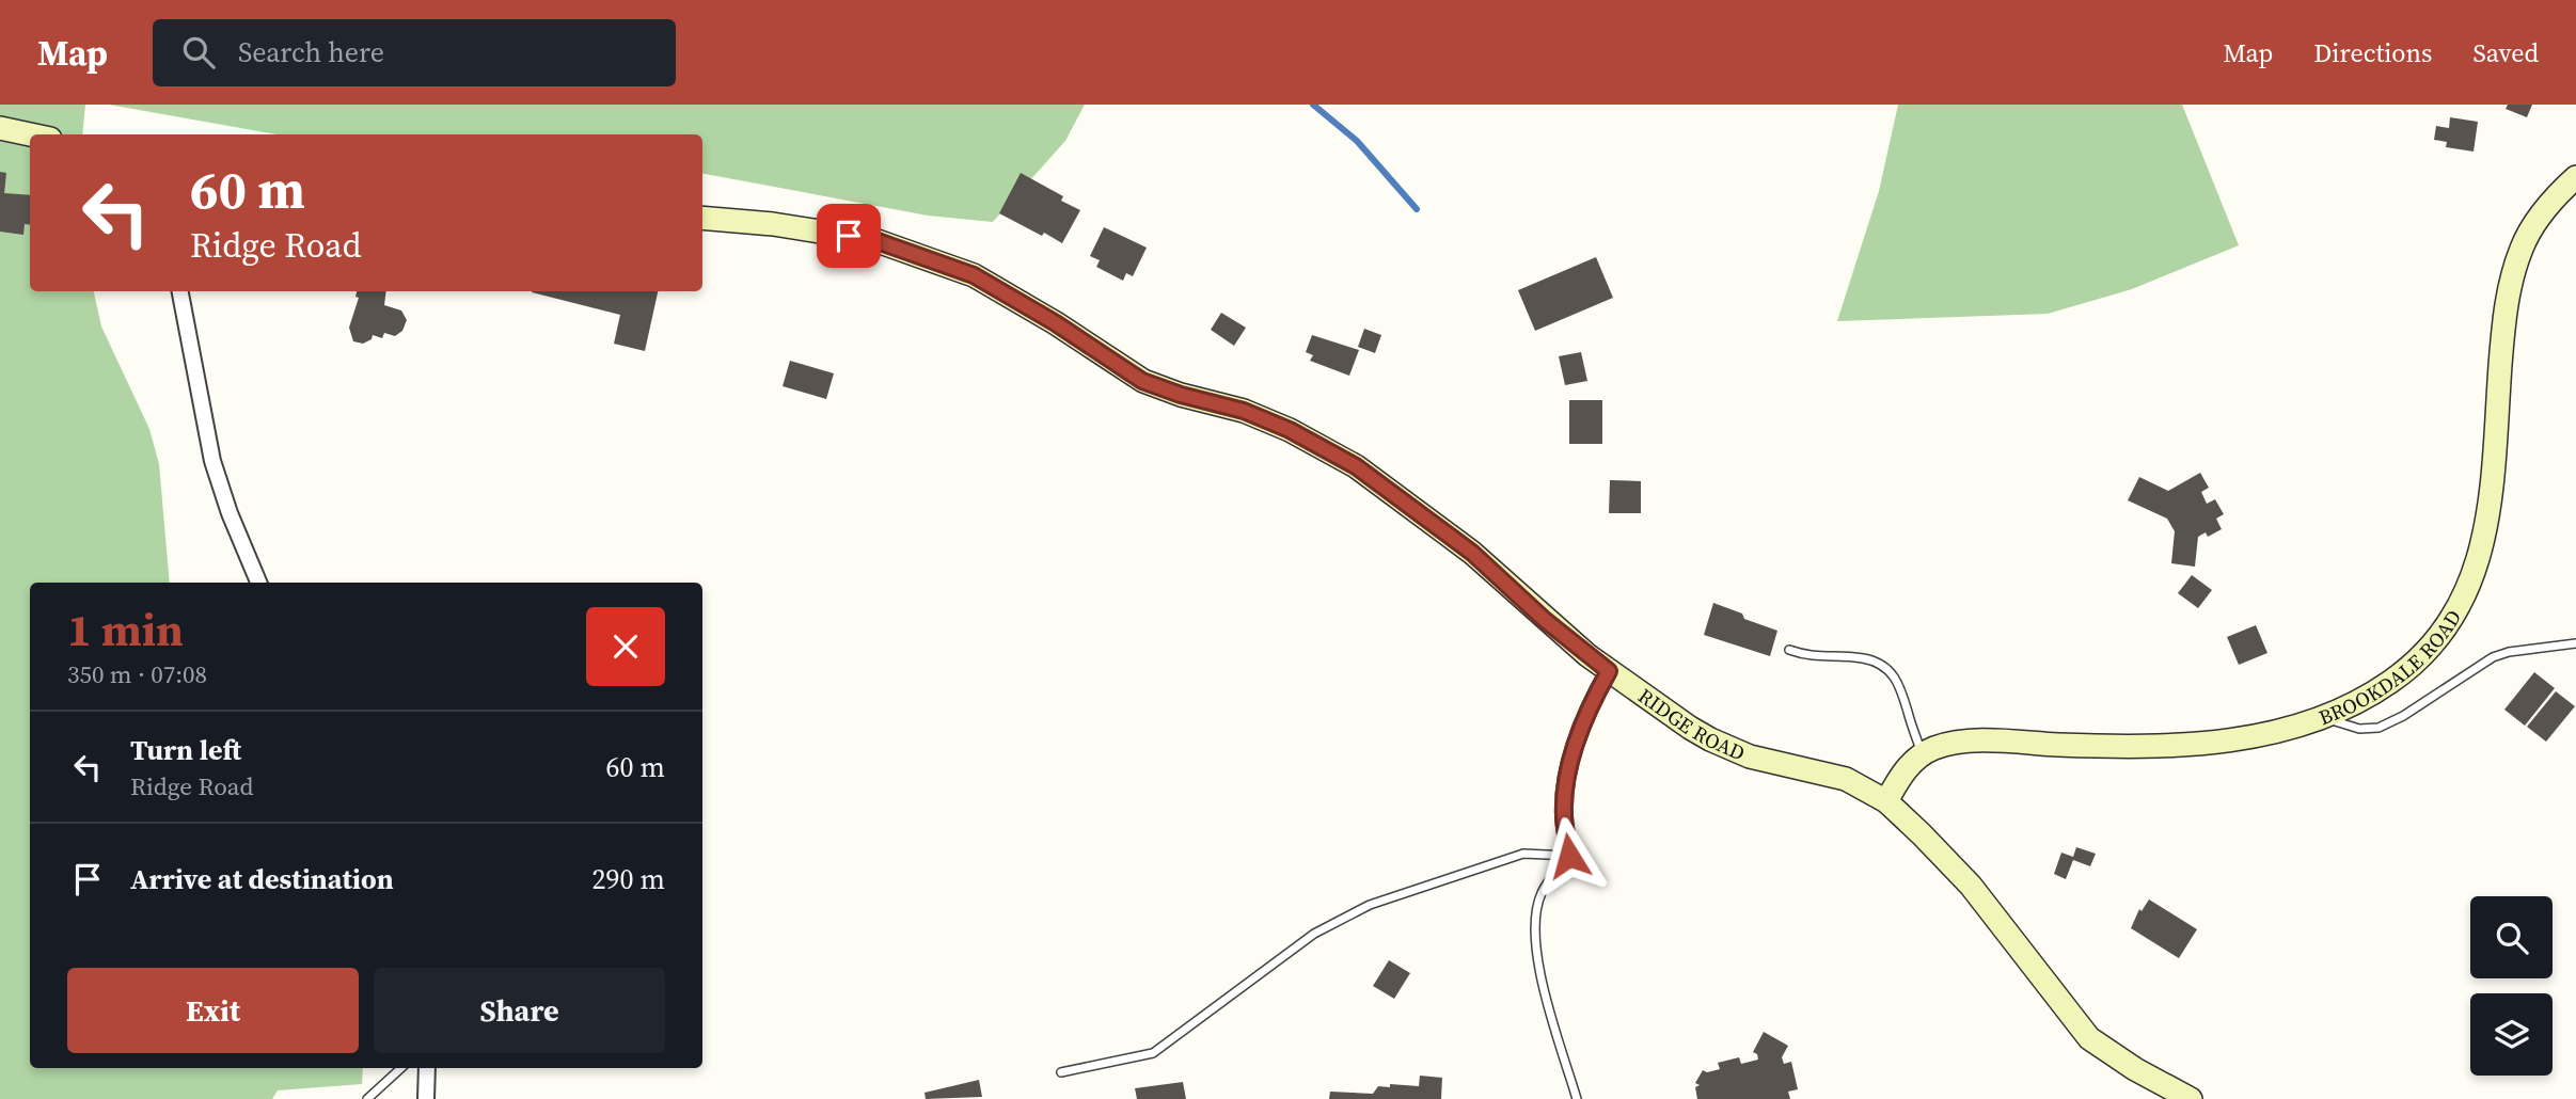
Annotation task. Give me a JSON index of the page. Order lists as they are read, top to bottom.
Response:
{
  "streets": {
    "street": ["BROOKDALE ROAD", "RIDGE ROAD"]
  },
  "page": {
    "header": "Map",
    "search": "Search here",
    "nav": ["Map", "Directions", "Saved"],
    "turn": ["60 m", "Ridge Road"],
    "heading": ["1 min", "350 m · 07:08"],
    "list": [
      {
        "name": "Turn left",
        "note": "Ridge Road",
        "value": "60 m"
      },
      {
        "name": "Arrive at destination",
        "value": "290 m"
      }
    ],
    "buttons": ["Exit", "Share"]
  }
}
